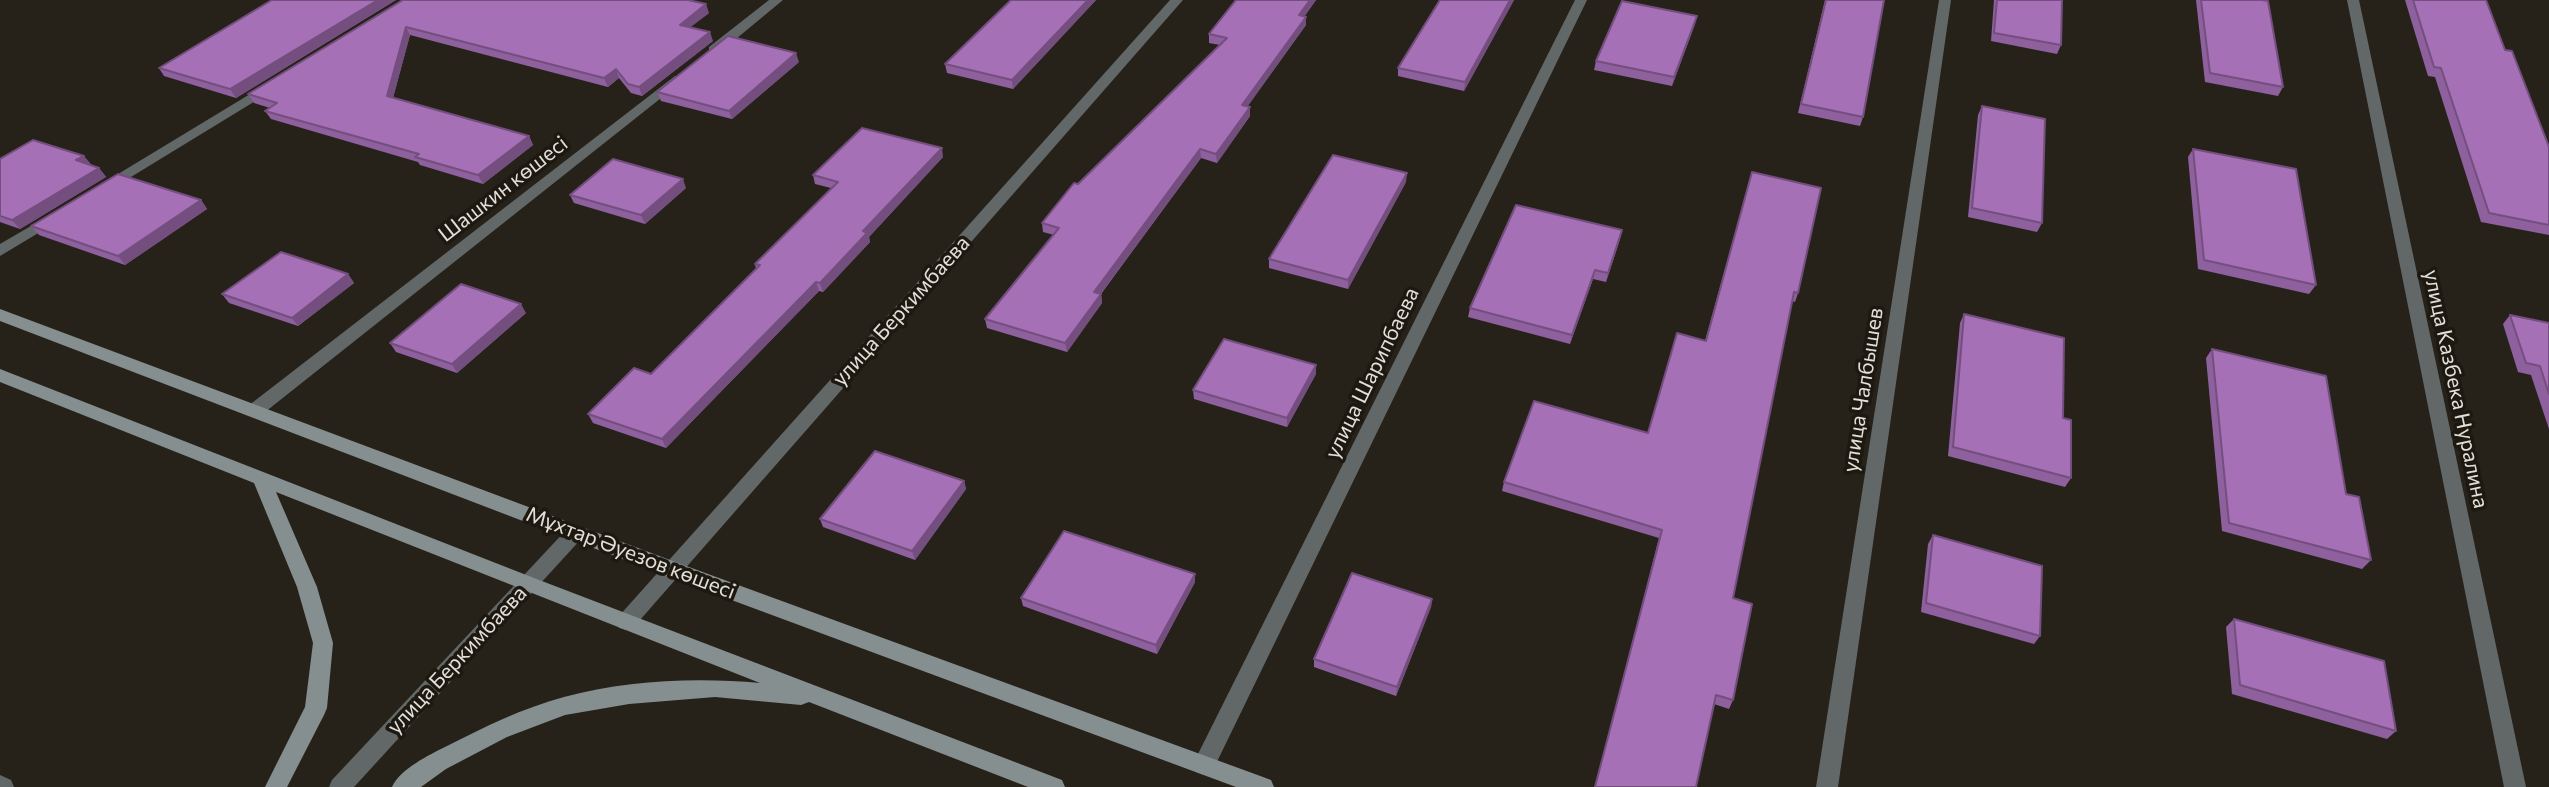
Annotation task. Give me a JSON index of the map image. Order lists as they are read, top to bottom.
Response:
{
  "streets": {
    "main road": ["Мұхтар Әуезов көшесі"],
    "street": [
      "Шашкин көшесі",
      "улица Беркимбаева",
      "улица Шарипбаева",
      "улица Казбека Нуралина",
      "улица Чалбышев"
    ]
  },
  "crossings": [
    ["Шашкин көшесі", "Мұхтар Әуезов көшесі"],
    ["улица Беркимбаева", "Мұхтар Әуезов көшесі"],
    ["улица Шарипбаева", "Мұхтар Әуезов көшесі"]
  ]
}
